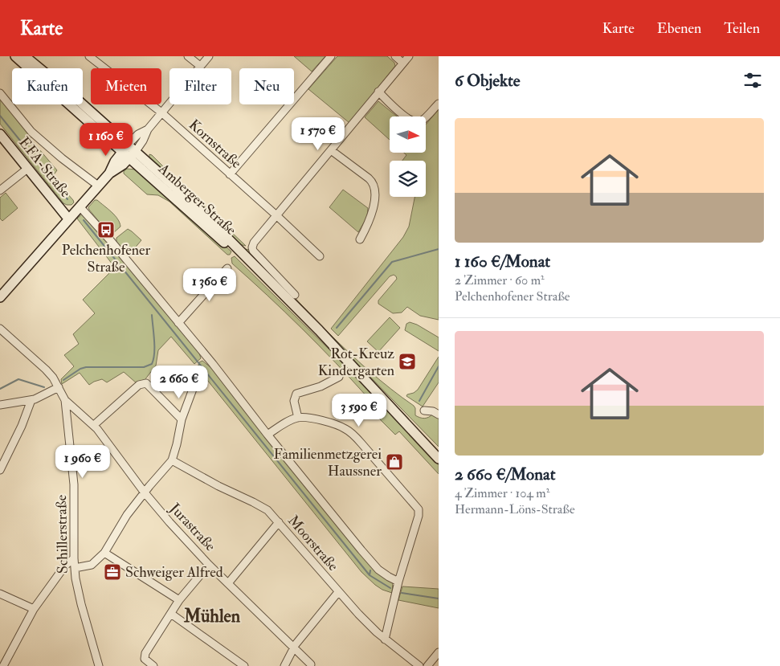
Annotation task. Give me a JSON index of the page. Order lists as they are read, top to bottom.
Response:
{
  "streets": {
    "main road": ["EFA-Straße", "Amberger Straße"],
    "street": [
      "Kornstraße",
      "Jurastraße",
      "Schillerstraße",
      "Moorstraße"
    ]
  },
  "crossings": [
    ["Jurastraße", "Schillerstraße"]
  ],
  "districts": ["Mühlen"],
  "places": {
    "bus stop": ["Pelchenhofener Straße"],
    "school or university": ["Rot-Kreuz Kindergarten"],
    "shop": ["Familienmetzgerei Haussner"],
    "office": ["Schweiger Alfred"]
  },
  "north": "right",
  "page": {
    "header": "Karte",
    "nav": ["Karte", "Ebenen", "Teilen"],
    "heading": "6 Objekte",
    "chip": [
      "Kaufen",
      "Mieten",
      "Filter",
      "Neu"
    ],
    "list": [
      {
        "name": "1 160 €/Monat",
        "note": "2 Zimmer · 60 m² · Pelchenhofener Straße"
      },
      {
        "name": "2 660 €/Monat",
        "note": "4 Zimmer · 104 m² · Hermann-Löns-Straße"
      }
    ],
    "price": [
      "1 570 €",
      "1 160 €",
      "1 360 €",
      "2 660 €",
      "3 590 €",
      "1 960 €"
    ]
  }
}
